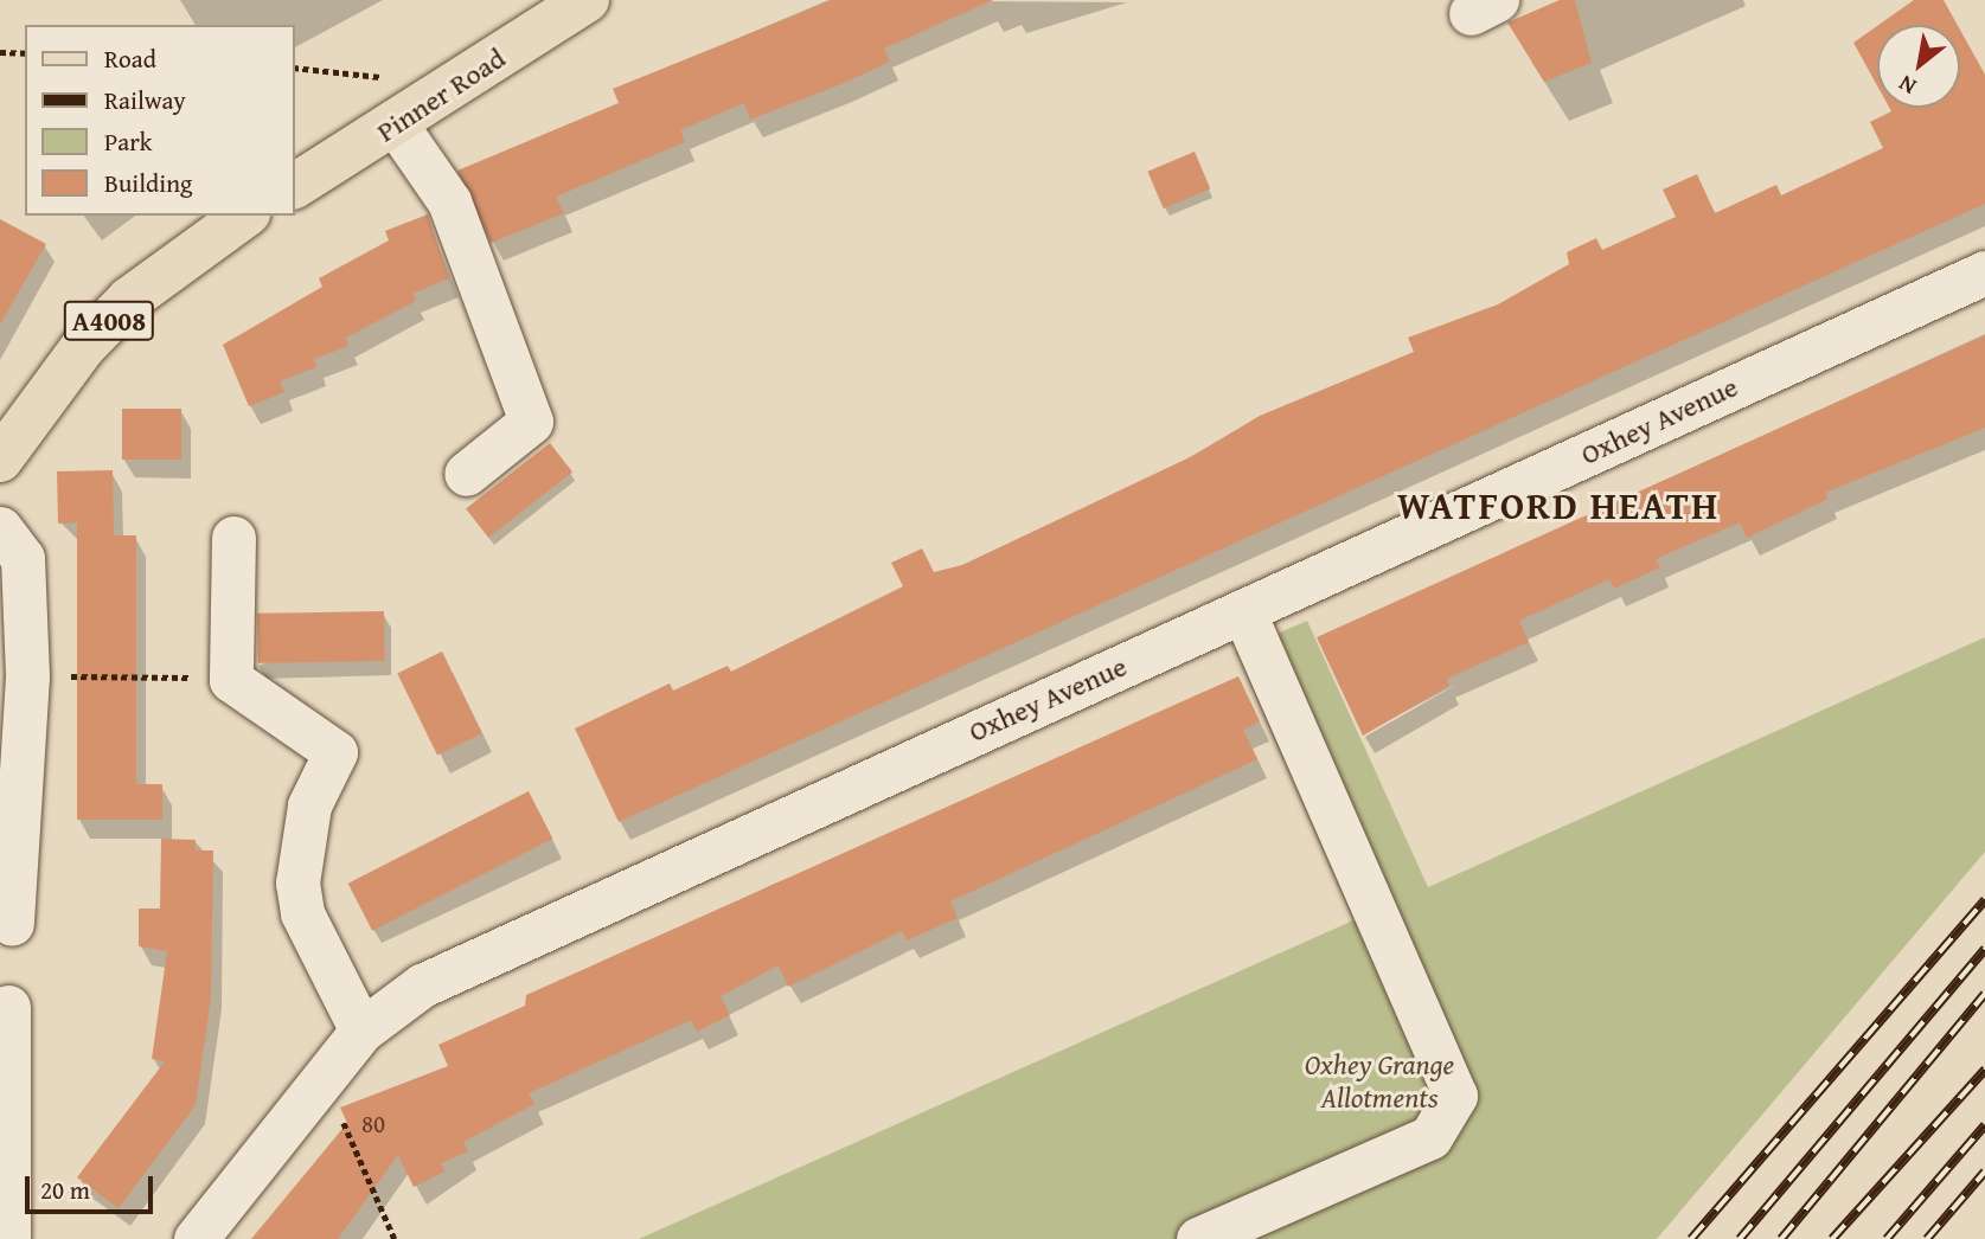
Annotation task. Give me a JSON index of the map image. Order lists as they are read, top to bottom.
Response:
{
  "streets": {
    "main road": ["Pinner Road", "A4008"],
    "street": ["Oxhey Avenue"]
  },
  "districts": ["WATFORD HEATH"],
  "parks": ["Oxhey Grange Allotments"],
  "house_numbers": ["80"],
  "legend": [
    "Road",
    "Railway",
    "Park",
    "Building"
  ],
  "scale_bar": "20 m",
  "north": "bottom left"
}
